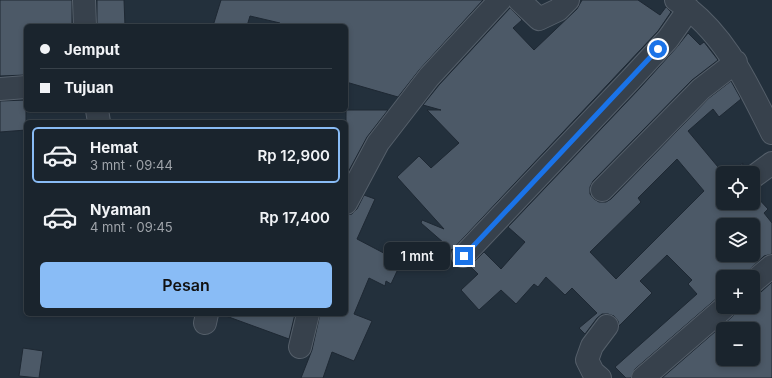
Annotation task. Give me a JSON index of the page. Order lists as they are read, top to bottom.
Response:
{
  "page": {
    "banner": ["Jemput", "Tujuan"],
    "list": [
      {
        "name": "Hemat",
        "note": "3 mnt · 09:44",
        "value": "Rp 12,900"
      },
      {
        "name": "Nyaman",
        "note": "4 mnt · 09:45",
        "value": "Rp 17,400"
      }
    ],
    "map_buttons": ["+", "−"],
    "bubble": "1 mnt",
    "buttons": "Pesan"
  }
}
